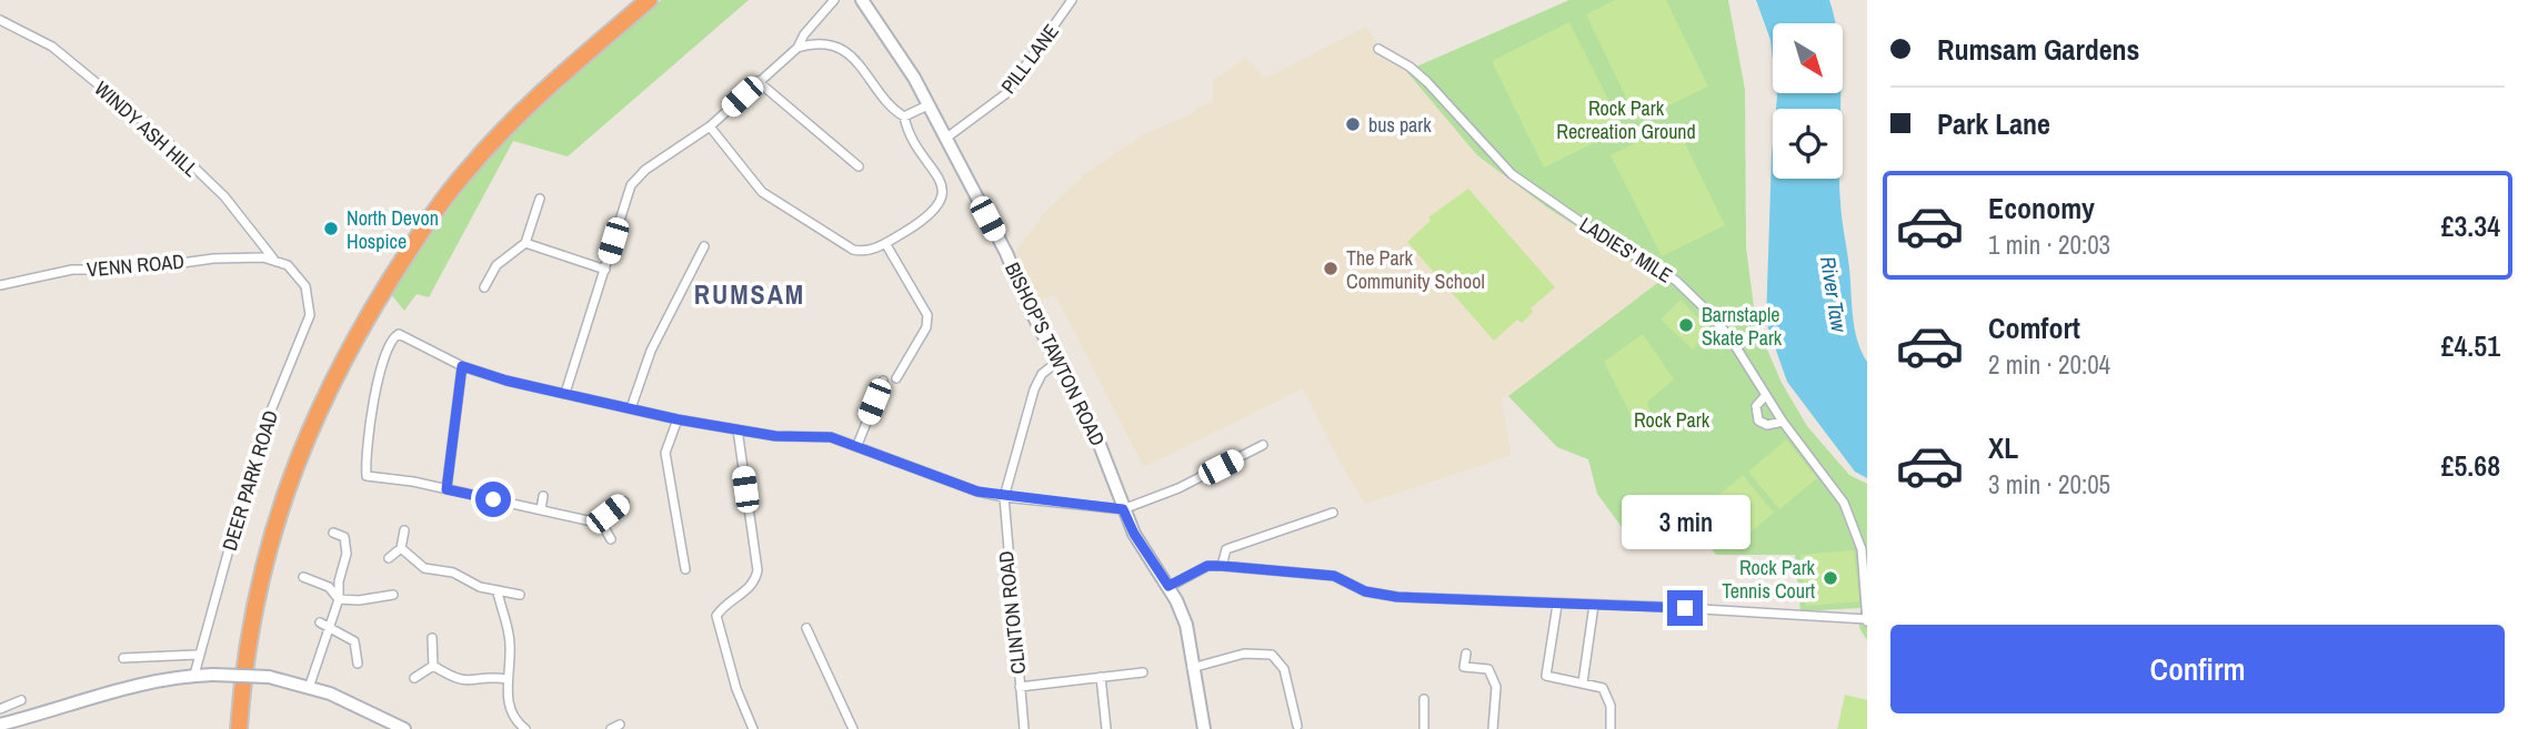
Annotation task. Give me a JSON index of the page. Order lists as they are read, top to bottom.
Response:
{
  "streets": {
    "main road": ["BISHOP'S TAWTON ROAD"],
    "street": [
      "PILL LANE",
      "WINDY ASH HILL",
      "LADIES' MILE",
      "VENN ROAD",
      "DEER PARK ROAD",
      "CLINTON ROAD"
    ]
  },
  "crossings": [
    ["PILL LANE", "BISHOP'S TAWTON ROAD"],
    ["WINDY ASH HILL", "VENN ROAD"],
    ["WINDY ASH HILL", "DEER PARK ROAD"],
    ["VENN ROAD", "DEER PARK ROAD"]
  ],
  "districts": ["RUMSAM"],
  "water": ["River Taw"],
  "parks": ["Rock Park Recreation Ground", "Rock Park"],
  "places": [
    "bus park",
    "North Devon Hospice",
    "The Park Community School",
    "Barnstaple Skate Park",
    "Rock Park Tennis Court"
  ],
  "north": "bottom right",
  "page": {
    "banner": ["Rumsam Gardens", "Park Lane"],
    "list": [
      {
        "name": "Economy",
        "note": "1 min · 20:03",
        "value": "£3.34"
      },
      {
        "name": "Comfort",
        "note": "2 min · 20:04",
        "value": "£4.51"
      },
      {
        "name": "XL",
        "note": "3 min · 20:05",
        "value": "£5.68"
      }
    ],
    "bubble": "3 min",
    "buttons": "Confirm"
  }
}
